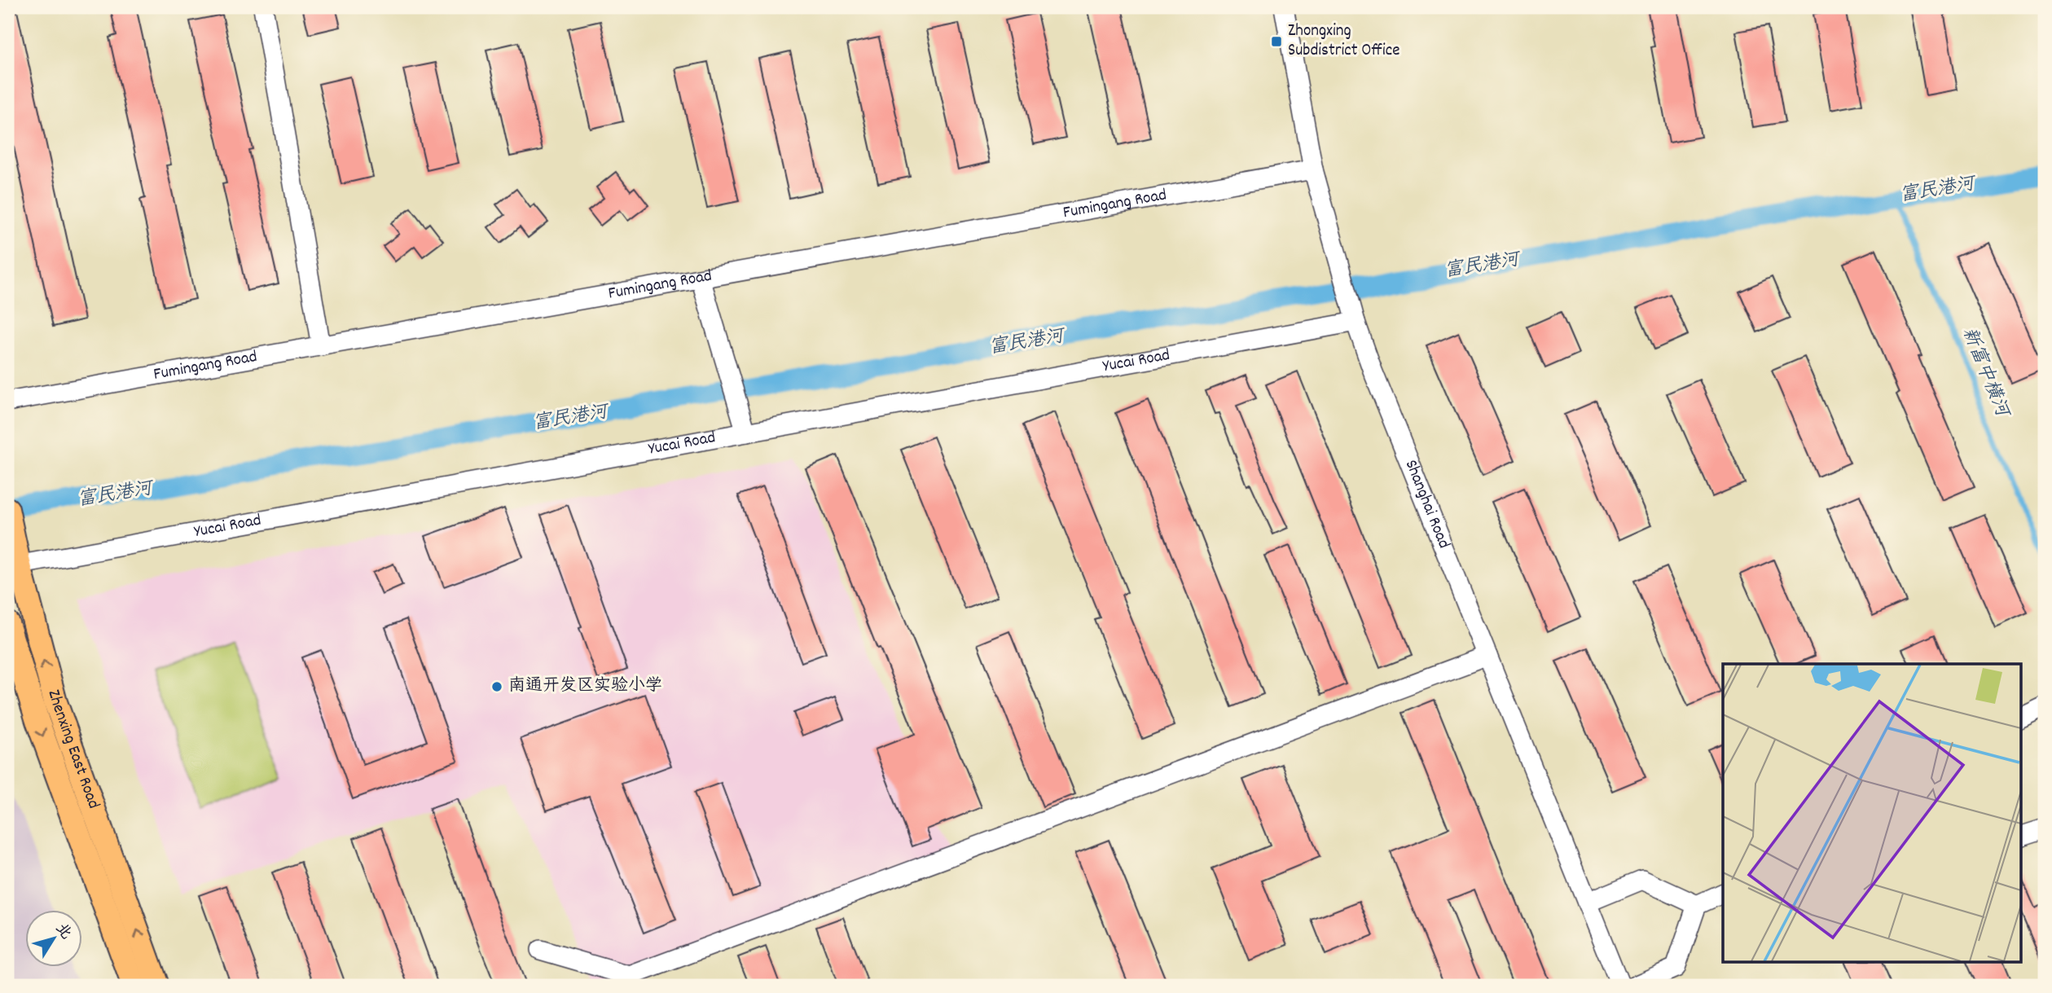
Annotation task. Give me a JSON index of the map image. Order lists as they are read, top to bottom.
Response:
{
  "streets": {
    "main road": ["Zhenxing East Road"],
    "street": ["Fumingang Road", "Yucai Road", "Shanghai Road"]
  },
  "crossings": [
    ["Fumingang Road", "Shanghai Road"],
    ["Yucai Road", "Shanghai Road"],
    ["Yucai Road", "Zhenxing East Road"]
  ],
  "water": ["富民港河", "新富中横河"],
  "places": {
    "transit": ["Zhongxing Subdistrict Office"],
    "other": ["南通开发区实验小学"]
  },
  "north": "top right"
}
